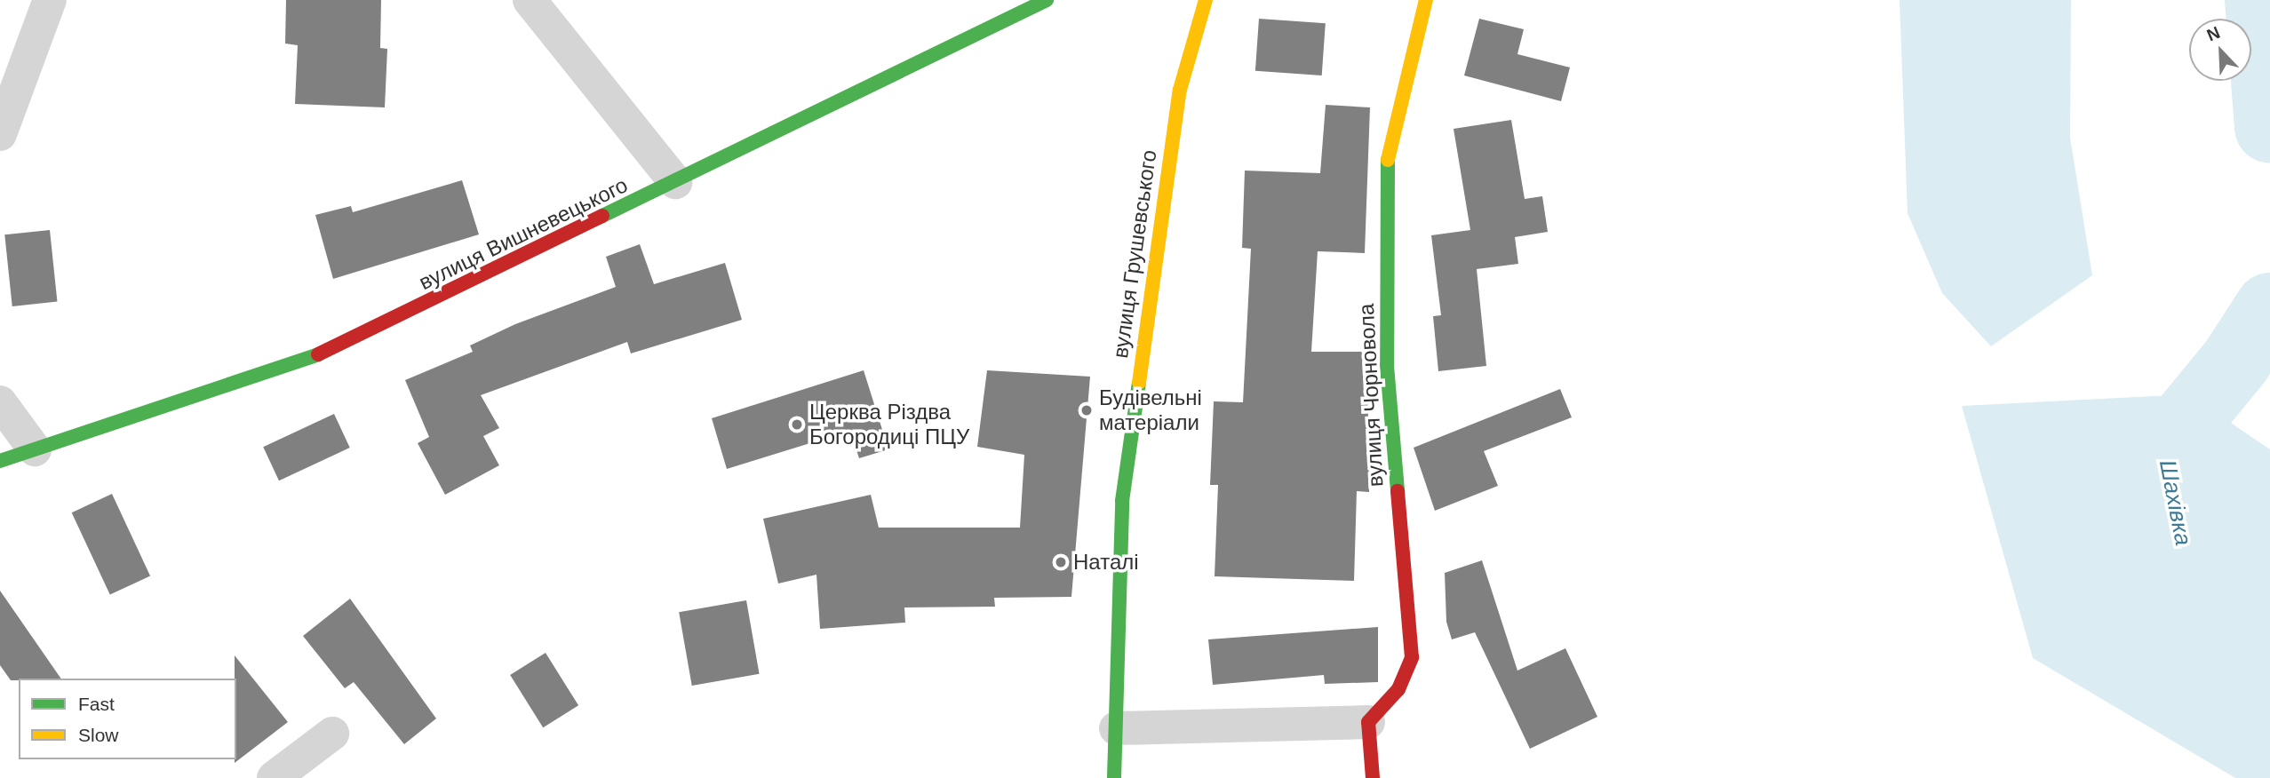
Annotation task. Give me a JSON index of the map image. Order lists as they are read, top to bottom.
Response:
{
  "streets": {
    "street": ["вулиця Вишневецького", "вулиця Грушевського", "вулиця Чорновола"]
  },
  "water": ["Шахівка"],
  "places": ["Будівельні матеріали", "Церква Різдва Богородиці ПЦУ", "Наталі"],
  "legend": ["Fast", "Slow"],
  "north": "top left"
}
